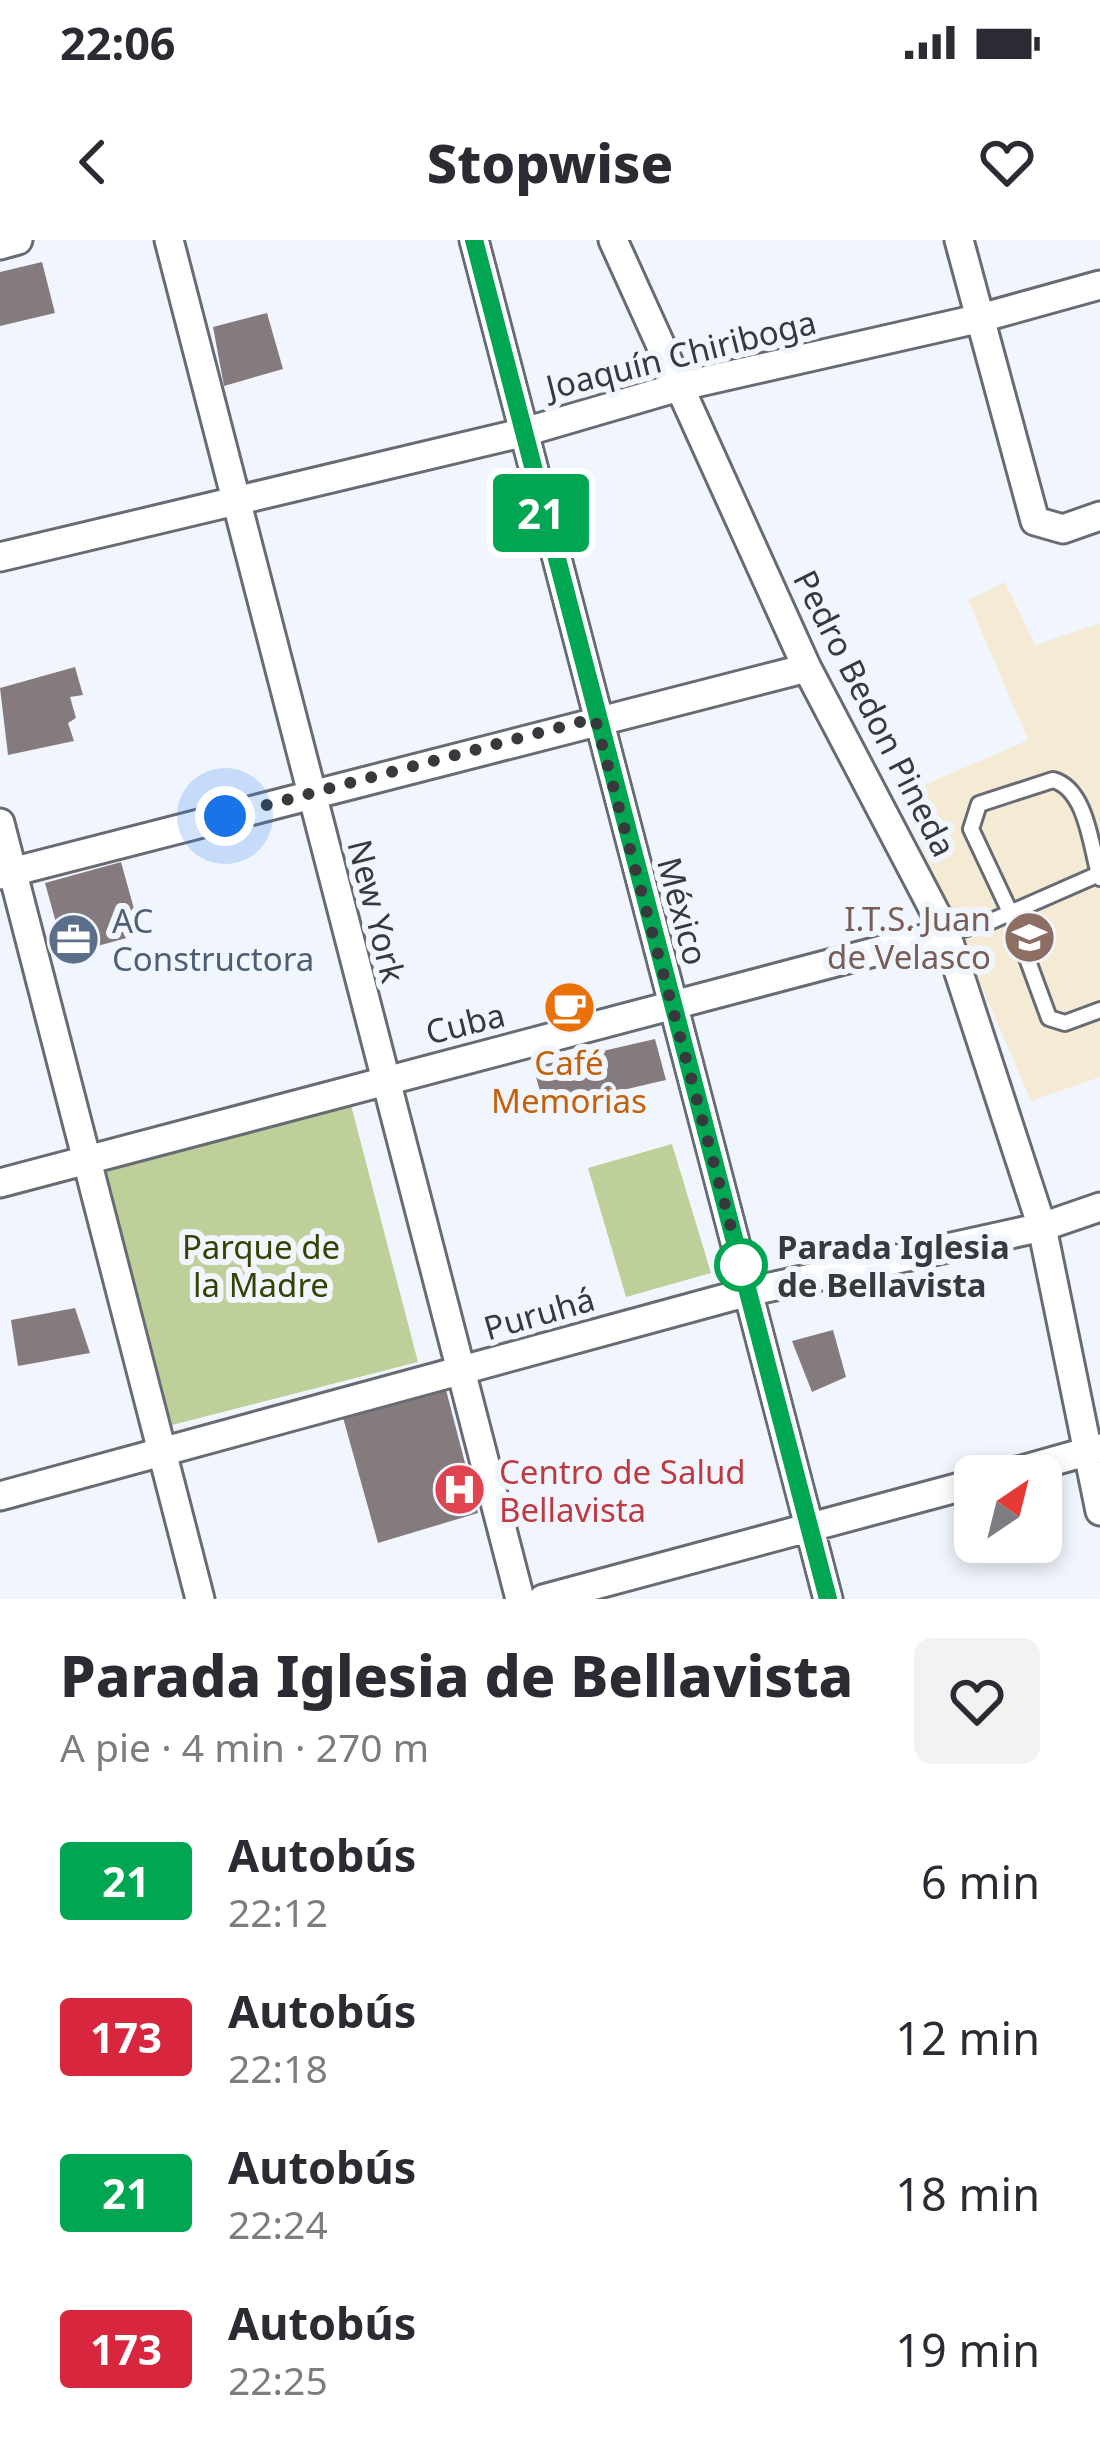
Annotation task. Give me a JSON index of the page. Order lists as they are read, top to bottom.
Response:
{
  "streets": {
    "street": [
      "Joaquín Chiriboga",
      "Pedro Bedon Pineda",
      "New York",
      "México",
      "Cuba",
      "Puruhá"
    ]
  },
  "crossings": [
    ["Joaquín Chiriboga", "Pedro Bedon Pineda"],
    ["Joaquín Chiriboga", "New York"],
    ["Joaquín Chiriboga", "México"],
    ["Pedro Bedon Pineda", "Cuba"],
    ["Pedro Bedon Pineda", "Puruhá"],
    ["New York", "Cuba"],
    ["New York", "Puruhá"],
    ["México", "Cuba"],
    ["México", "Puruhá"]
  ],
  "parks": ["Parque de la Madre"],
  "places": {
    "school or university": ["I.T.S. Juan de Velasco"],
    "office": ["AC Constructora"],
    "cafe": ["Café Memorias"],
    "other": ["Parada Iglesia de Bellavista"],
    "hospital": ["Centro de Salud Bellavista"]
  },
  "lines": ["bus line 21"],
  "north": "top right",
  "page": {
    "status": "22:06",
    "header": "Stopwise",
    "on_map": "21",
    "heading": ["Parada Iglesia de Bellavista", "A pie · 4 min · 270 m"],
    "list": [
      {
        "mark": "21",
        "name": "Autobús",
        "note": "22:12",
        "value": "6 min"
      },
      {
        "mark": "173",
        "name": "Autobús",
        "note": "22:18",
        "value": "12 min"
      },
      {
        "mark": "21",
        "name": "Autobús",
        "note": "22:24",
        "value": "18 min"
      },
      {
        "mark": "173",
        "name": "Autobús",
        "note": "22:25",
        "value": "19 min"
      }
    ]
  }
}
